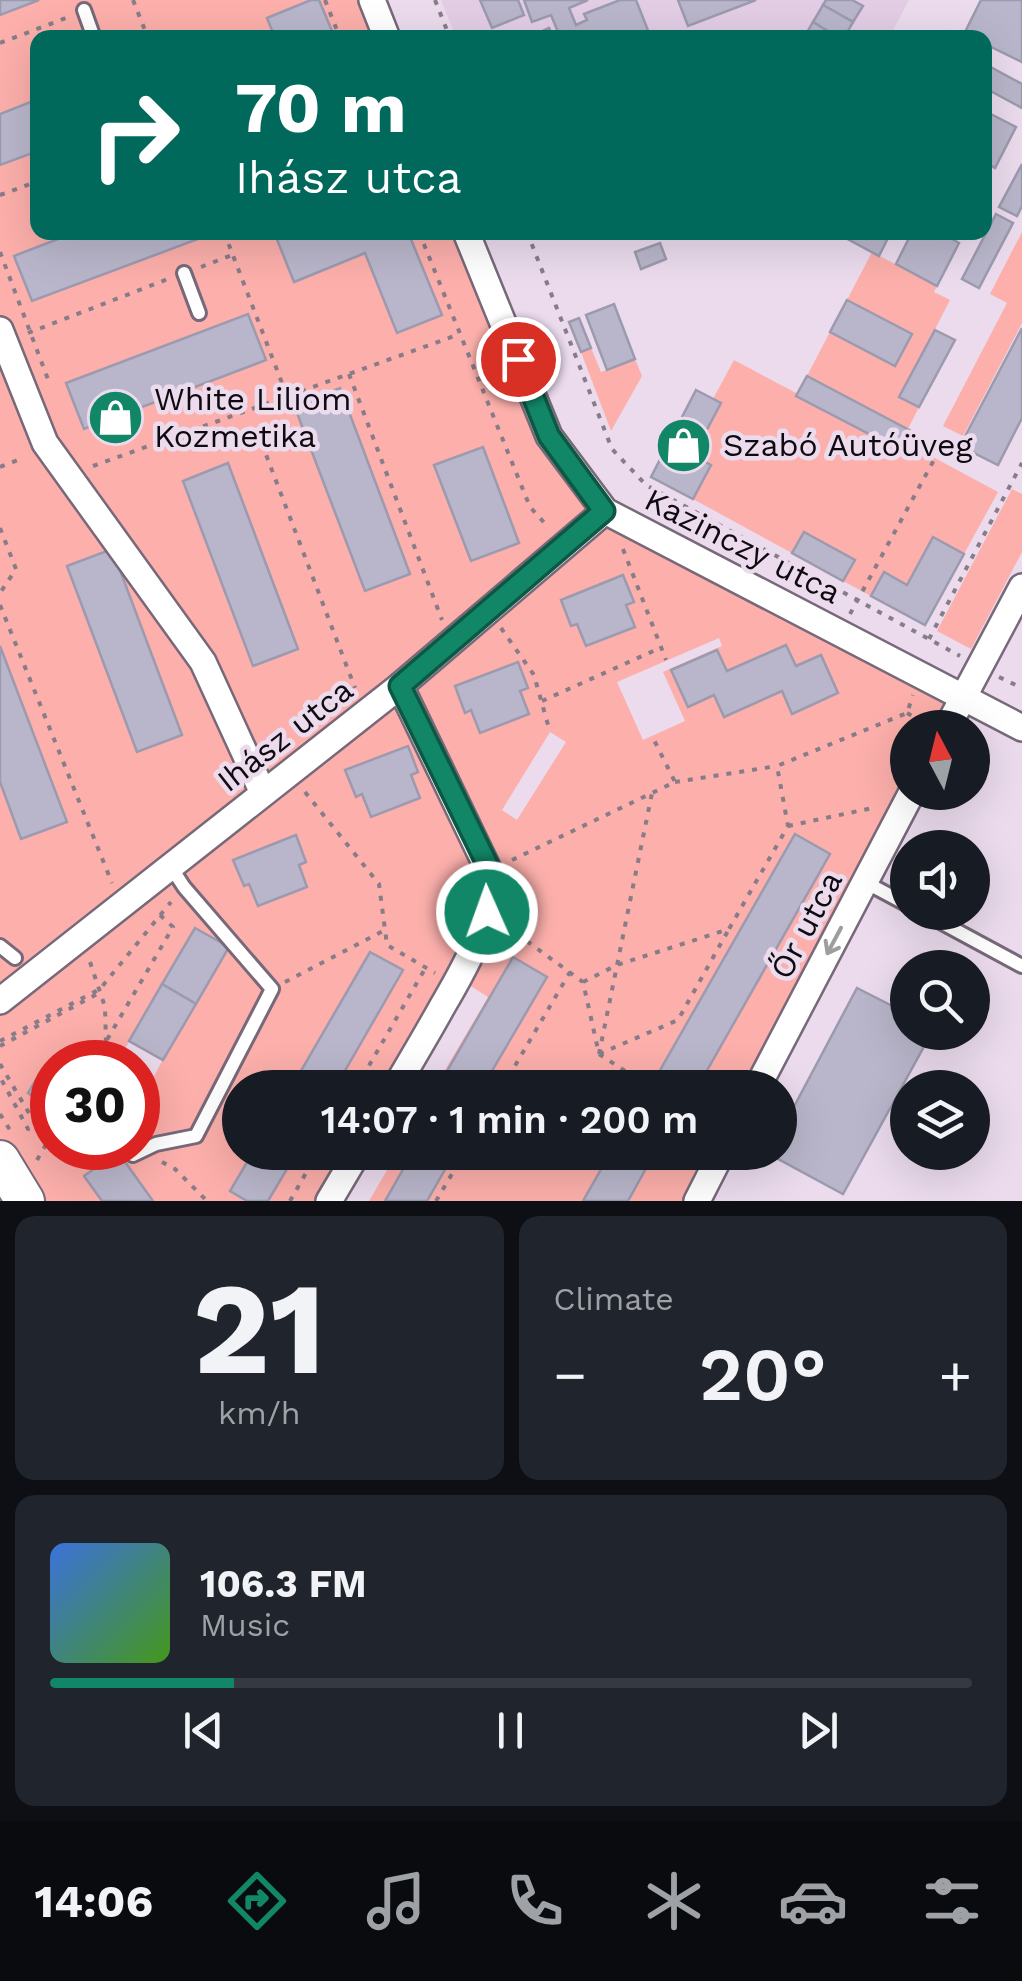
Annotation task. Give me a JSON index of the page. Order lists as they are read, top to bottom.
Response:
{
  "streets": {
    "street": ["Kazinczy utca", "Ihász utca", "Őr utca"]
  },
  "crossings": [
    ["Kazinczy utca", "Ihász utca"]
  ],
  "one_way": ["Őr utca"],
  "places": {
    "shop": ["White Liliom Kozmetika", "Szabó Autóüveg"]
  },
  "north": "top",
  "page": {
    "turn": ["70 m", "Ihász utca"],
    "limit": "30",
    "trip": "14:07 · 1 min · 200 m",
    "tile": [
      ["21", "km/h"],
      "Climate"
    ],
    "heat": ["−", "20°", "+"],
    "song": ["106.3 FM", "Music"],
    "tabs": "14:06"
  }
}
